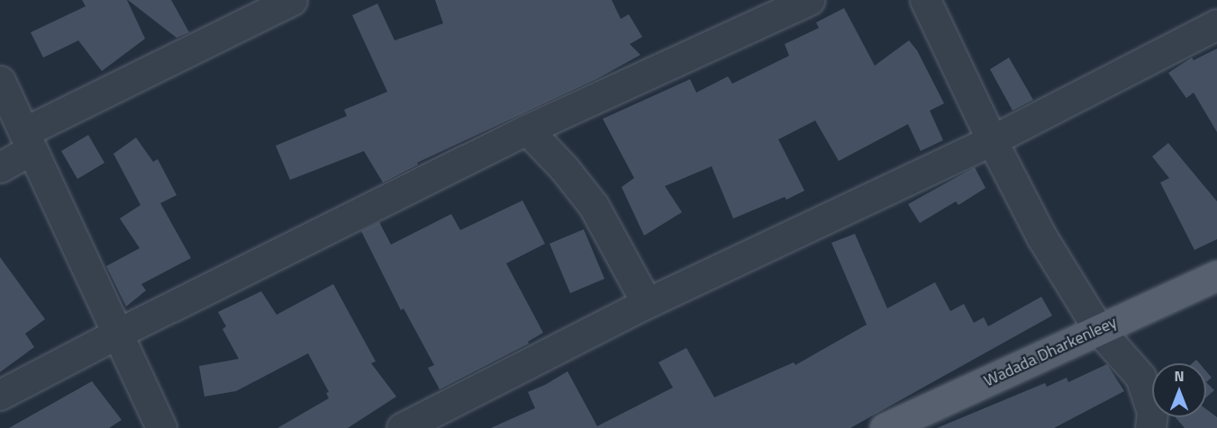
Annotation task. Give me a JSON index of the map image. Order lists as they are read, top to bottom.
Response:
{
  "streets": {
    "main road": ["Wadada Dharkenleey"]
  },
  "north": "top"
}
